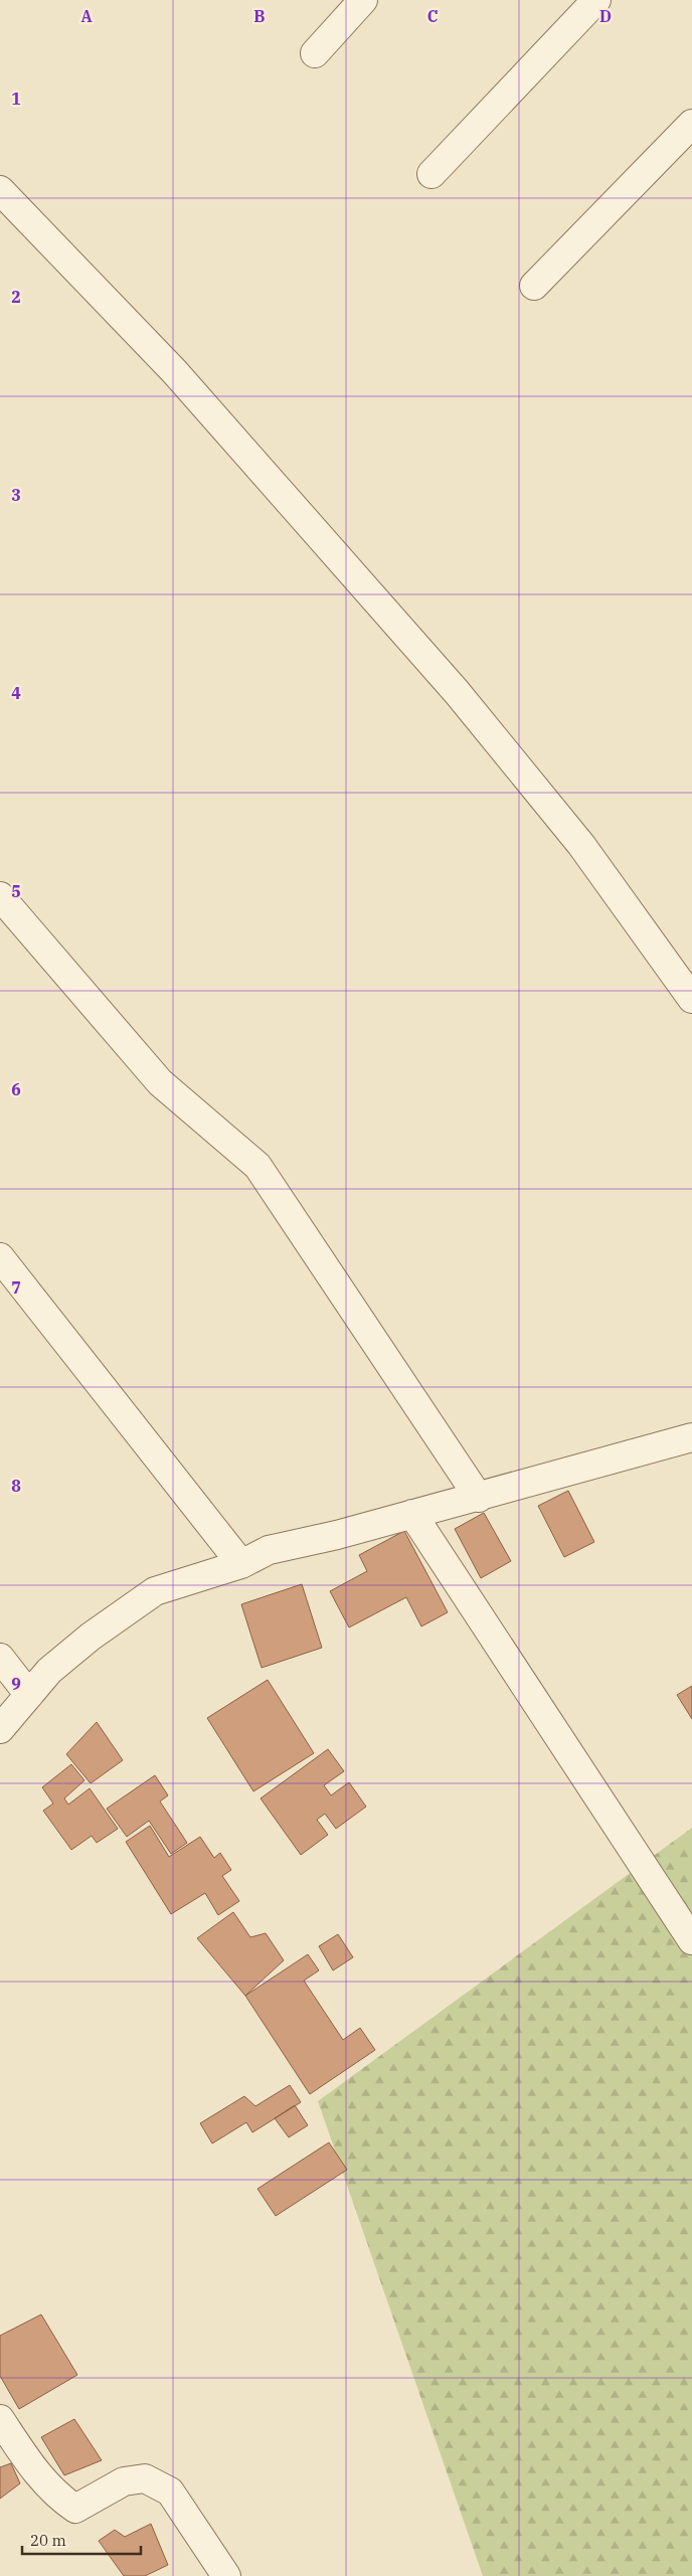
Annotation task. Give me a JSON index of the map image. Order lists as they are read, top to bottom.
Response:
{
  "scale_bar": "20 m",
  "grid": {
    "columns": [
      "A",
      "B",
      "C",
      "D"
    ],
    "rows": [
      "1",
      "2",
      "3",
      "4",
      "5",
      "6",
      "7",
      "8",
      "9"
    ]
  }
}
